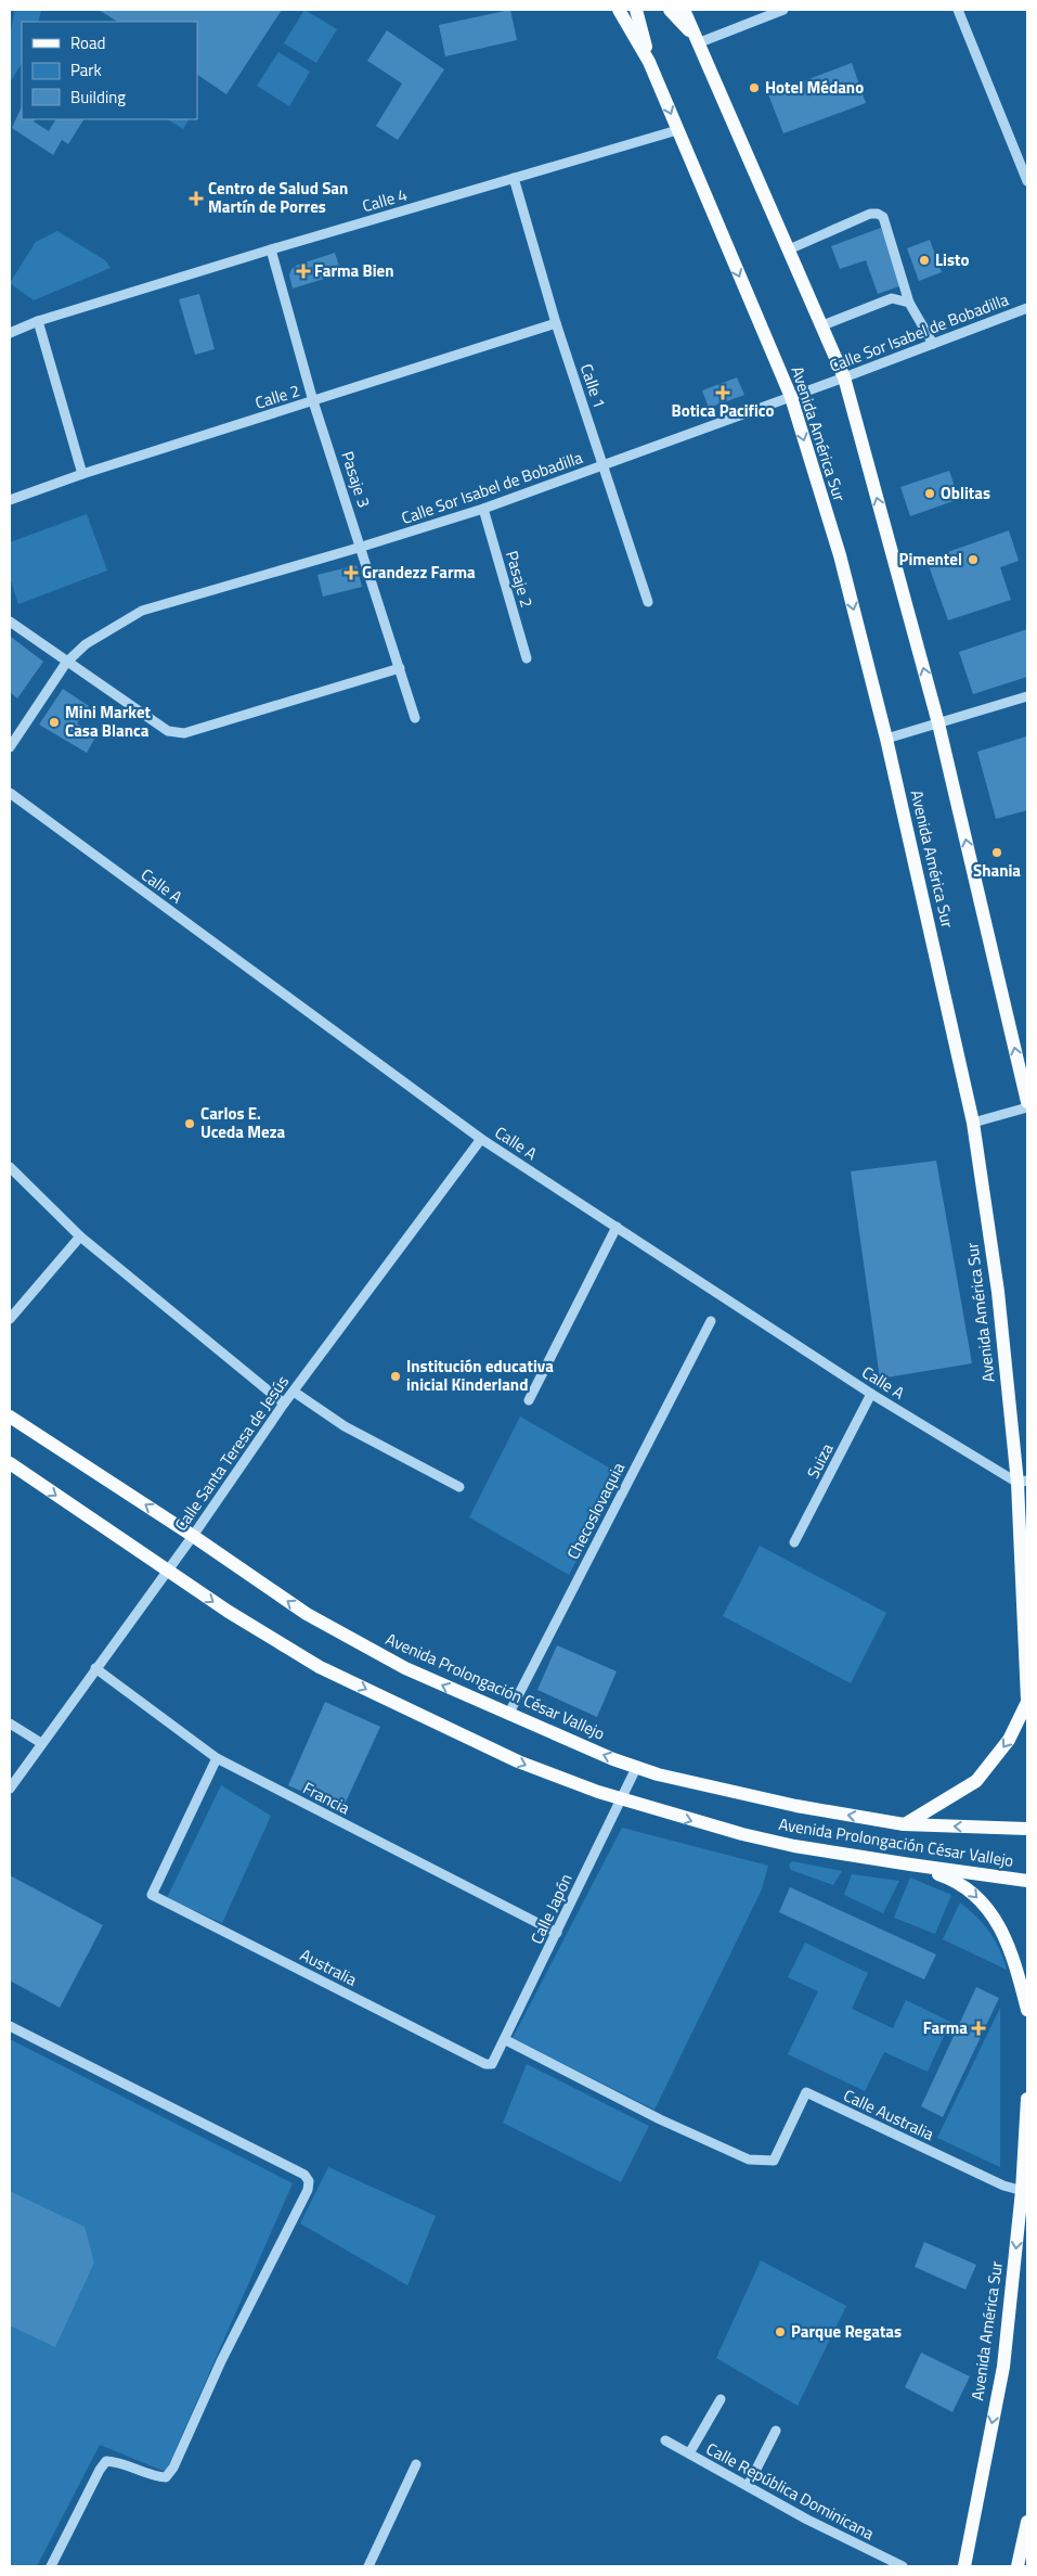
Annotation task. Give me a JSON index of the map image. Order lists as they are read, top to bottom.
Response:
{
  "streets": {
    "main road": ["Avenida América Sur", "Avenida Prolongación César Vallejo"],
    "street": [
      "Calle 4",
      "Calle Sor Isabel de Bobadilla",
      "Calle 1",
      "Calle 2",
      "Pasaje 3",
      "Pasaje 2",
      "Calle A",
      "Calle Santa Teresa de Jesús",
      "Suiza",
      "Checoslovaquia",
      "Francia",
      "Calle Japón",
      "Australia",
      "Calle Australia",
      "Calle República Dominicana"
    ]
  },
  "crossings": [
    ["Calle 4", "Calle 1"],
    ["Calle 4", "Avenida América Sur"],
    ["Calle 4", "Pasaje 3"],
    ["Calle Sor Isabel de Bobadilla", "Calle 1"],
    ["Calle Sor Isabel de Bobadilla", "Avenida América Sur"],
    ["Calle Sor Isabel de Bobadilla", "Pasaje 3"],
    ["Calle Sor Isabel de Bobadilla", "Pasaje 2"],
    ["Calle 1", "Calle 2"],
    ["Calle 2", "Pasaje 3"],
    ["Avenida América Sur", "Calle A"],
    ["Avenida América Sur", "Calle Australia"],
    ["Calle A", "Calle Santa Teresa de Jesús"],
    ["Calle A", "Suiza"],
    ["Calle Santa Teresa de Jesús", "Avenida Prolongación César Vallejo"],
    ["Calle Santa Teresa de Jesús", "Francia"],
    ["Checoslovaquia", "Avenida Prolongación César Vallejo"],
    ["Avenida Prolongación César Vallejo", "Calle Japón"],
    ["Francia", "Calle Japón"],
    ["Francia", "Australia"],
    ["Calle Japón", "Australia"],
    ["Calle Japón", "Calle Australia"]
  ],
  "places": {
    "other": [
      "Hotel Médano",
      "Listo",
      "Oblitas",
      "Pimentel",
      "Mini Market Casa Blanca",
      "Shania",
      "Carlos E. Uceda Meza",
      "Institución educativa inicial Kinderland",
      "Parque Regatas"
    ],
    "health": [
      "Centro de Salud San Martín de Porres",
      "Farma Bien",
      "Botica Pacifico",
      "Grandezz Farma",
      "Farma"
    ]
  },
  "legend": ["Road", "Park", "Building"]
}
